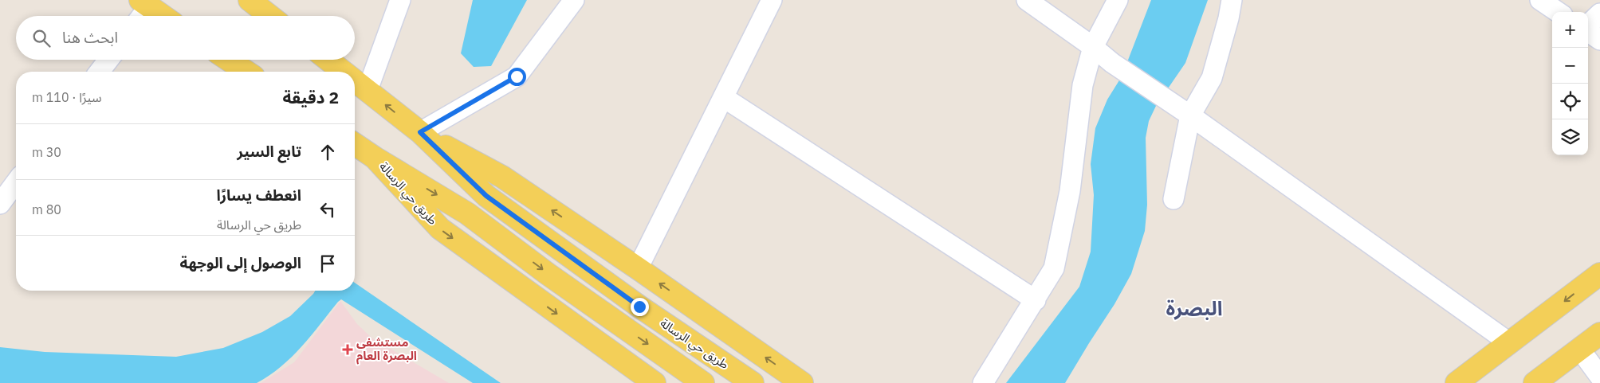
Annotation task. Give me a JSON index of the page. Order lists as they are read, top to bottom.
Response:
{
  "streets": {
    "main road": ["طريق حي الرسالة"]
  },
  "districts": ["البصرة"],
  "places": {
    "health": ["مستشفى البصرة العام"]
  },
  "page": {
    "map_buttons": ["+", "−"],
    "search": "ابحث هنا",
    "heading": ["2 دقيقة", "سيرًا · 110 m"],
    "list": [
      ["تابع السير", "30 m"],
      ["انعطف يسارًا", "طريق حي الرسالة", "80 m"],
      "الوصول إلى الوجهة"
    ]
  }
}
